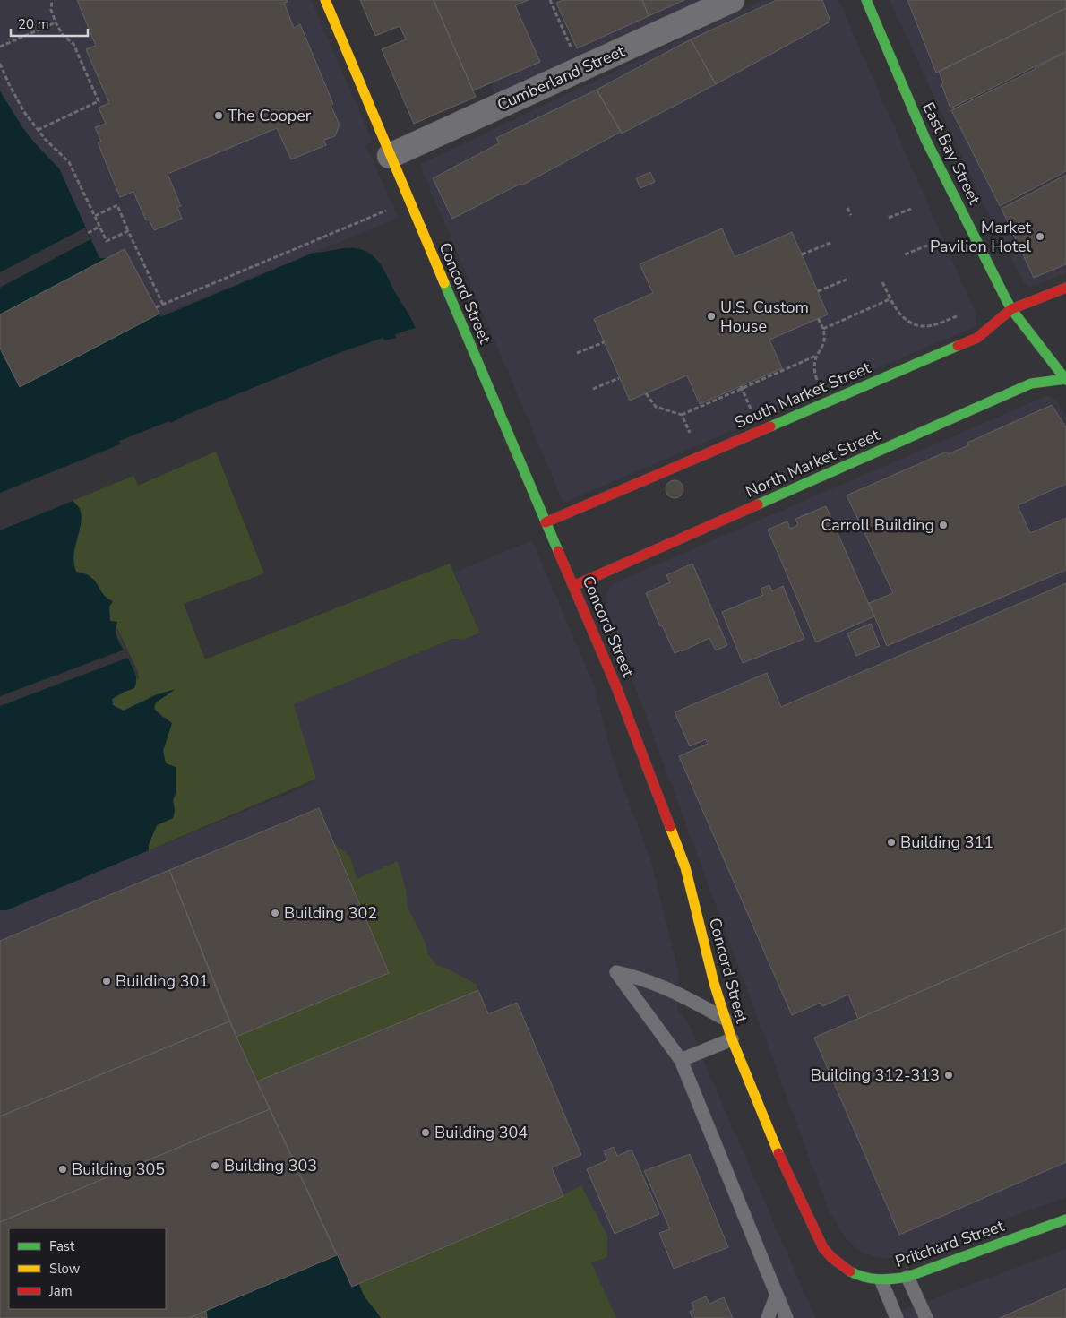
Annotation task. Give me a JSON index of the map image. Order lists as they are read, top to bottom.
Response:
{
  "streets": {
    "street": [
      "Cumberland Street",
      "East Bay Street",
      "Concord Street",
      "South Market Street",
      "North Market Street",
      "Pritchard Street"
    ]
  },
  "crossings": [
    ["Cumberland Street", "Concord Street"],
    ["East Bay Street", "South Market Street"],
    ["East Bay Street", "North Market Street"],
    ["Concord Street", "South Market Street"],
    ["Concord Street", "North Market Street"],
    ["Concord Street", "Pritchard Street"]
  ],
  "places": [
    "The Cooper",
    "Market Pavilion Hotel",
    "U.S. Custom House",
    "Carroll Building",
    "Building 311",
    "Building 302",
    "Building 301",
    "Building 312-313",
    "Building 304",
    "Building 303",
    "Building 305"
  ],
  "legend": ["Fast", "Slow", "Jam"],
  "scale_bar": "20 m"
}
